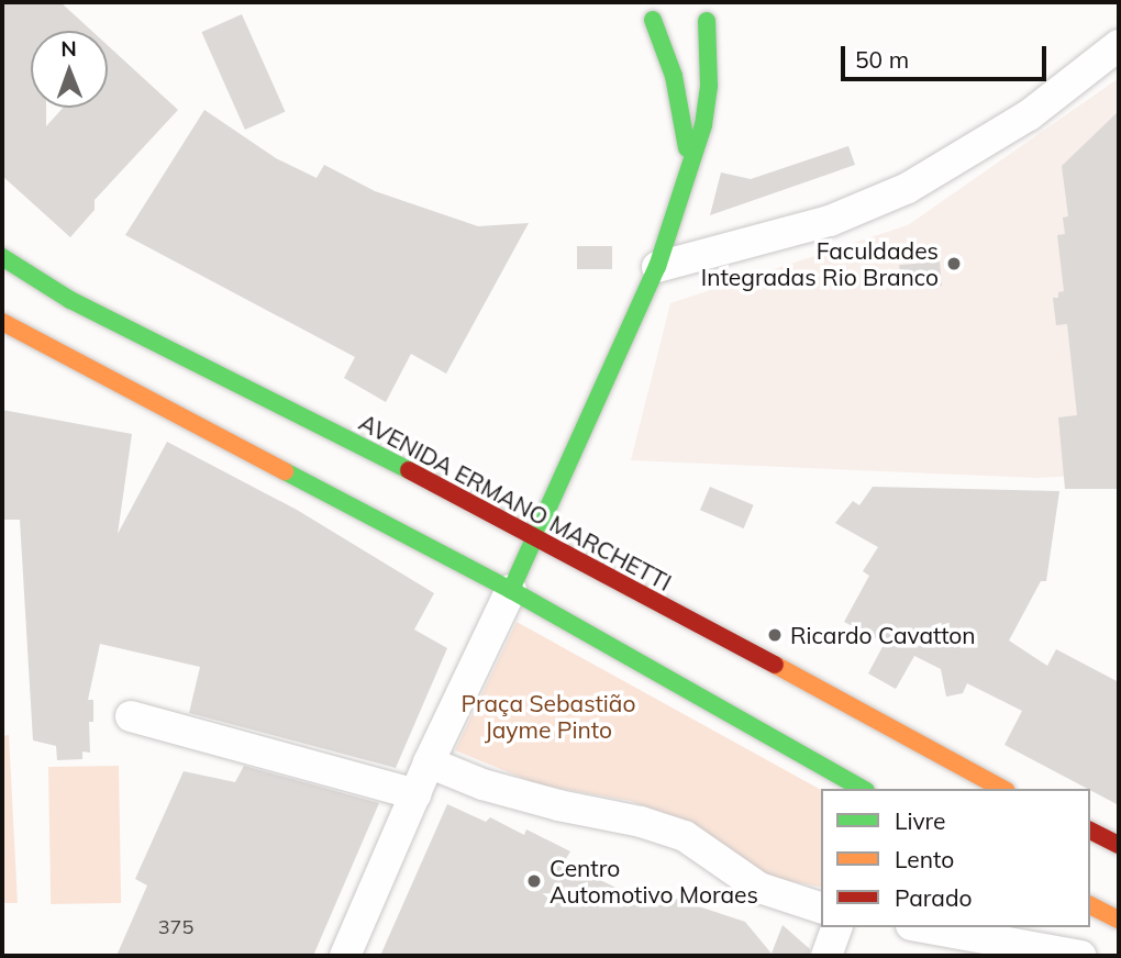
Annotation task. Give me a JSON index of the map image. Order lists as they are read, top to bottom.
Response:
{
  "streets": {
    "main road": ["AVENIDA ERMANO MARCHETTI"]
  },
  "parks": ["Praça Sebastião Jayme Pinto"],
  "places": ["Faculdades Integradas Rio Branco", "Ricardo Cavatton", "Centro Automotivo Moraes"],
  "house_numbers": ["375"],
  "legend": ["Livre", "Lento", "Parado"],
  "scale_bar": "50 m",
  "north": "top"
}
